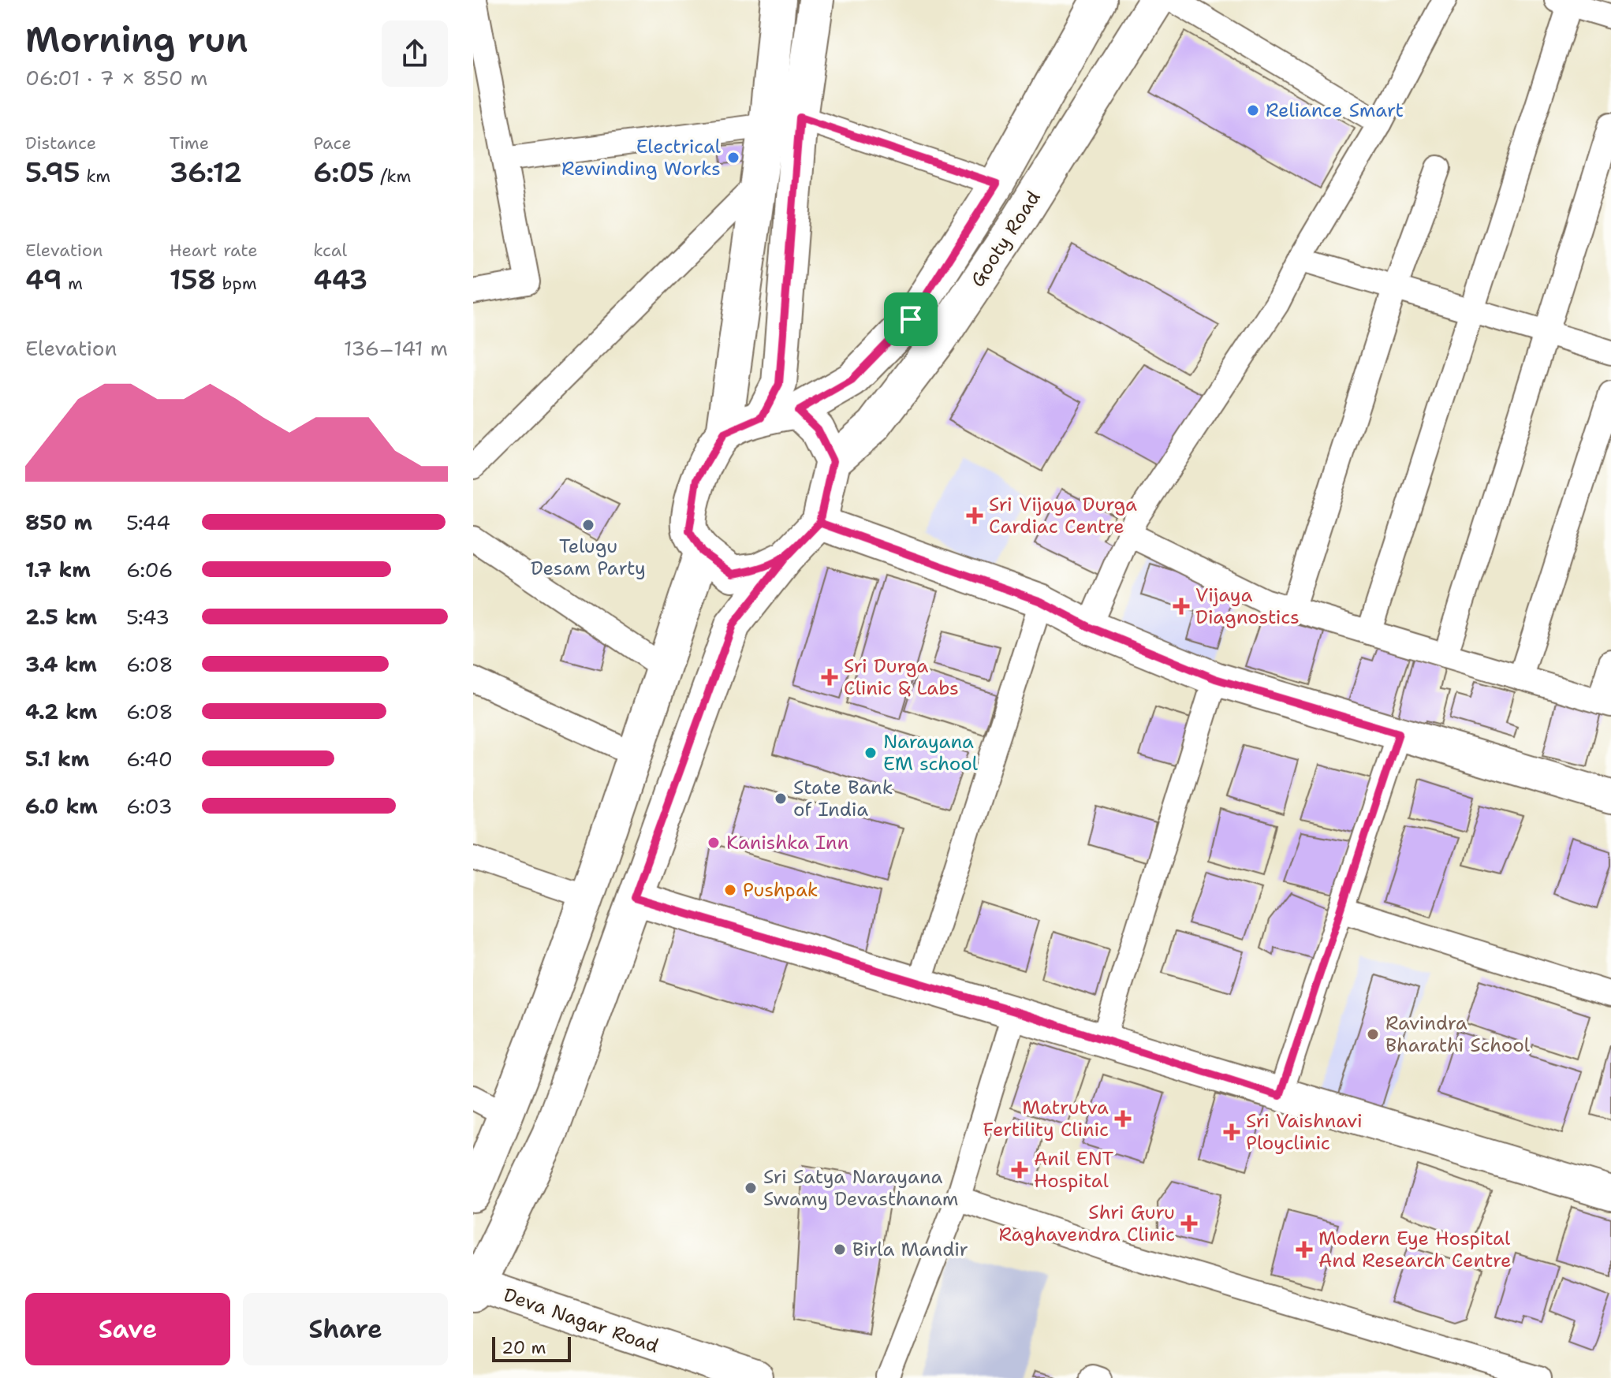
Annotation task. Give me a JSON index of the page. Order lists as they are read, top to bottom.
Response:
{
  "streets": {
    "main road": ["Gooty Road"],
    "street": ["Deva Nagar Road"]
  },
  "places": {
    "other": [
      "Reliance Smart",
      "Electrical Rewinding Works",
      "Telugu Desam Party",
      "Narayana EM school",
      "State Bank of India",
      "Kanishka Inn",
      "Pushpak",
      "Ravindra Bharathi School",
      "Sri Satya Narayana Swamy Devasthanam",
      "Birla Mandir"
    ],
    "health": [
      "Sri Vijaya Durga Cardiac Centre",
      "Vijaya Diagnostics",
      "Sri Durga Clinic & Labs",
      "Matrutva Fertility Clinic",
      "Sri Vaishnavi Ployclinic",
      "Anil ENT Hospital",
      "Shri Guru Raghavendra Clinic",
      "Modern Eye Hospital And Research Centre"
    ]
  },
  "scale_bar": "20 m",
  "page": {
    "heading": ["Morning run", "06:01 · 7 × 850 m"],
    "stats": [
      ["Distance", "5.95 km"],
      ["Time", "36:12"],
      ["Pace", "6:05 /km"],
      ["Elevation", "49 m"],
      ["Heart rate", "158 bpm"],
      ["kcal", "443"]
    ],
    "chart": ["Elevation", "136–141 m"],
    "list": [
      {
        "name": "850 m",
        "note": "5:44"
      },
      {
        "name": "1.7 km",
        "note": "6:06"
      },
      {
        "name": "2.5 km",
        "note": "5:43"
      },
      {
        "name": "3.4 km",
        "note": "6:08"
      },
      {
        "name": "4.2 km",
        "note": "6:08"
      },
      {
        "name": "5.1 km",
        "note": "6:40"
      },
      {
        "name": "6.0 km",
        "note": "6:03"
      }
    ],
    "buttons": ["Save", "Share"],
    "scale": "20 m"
  }
}
